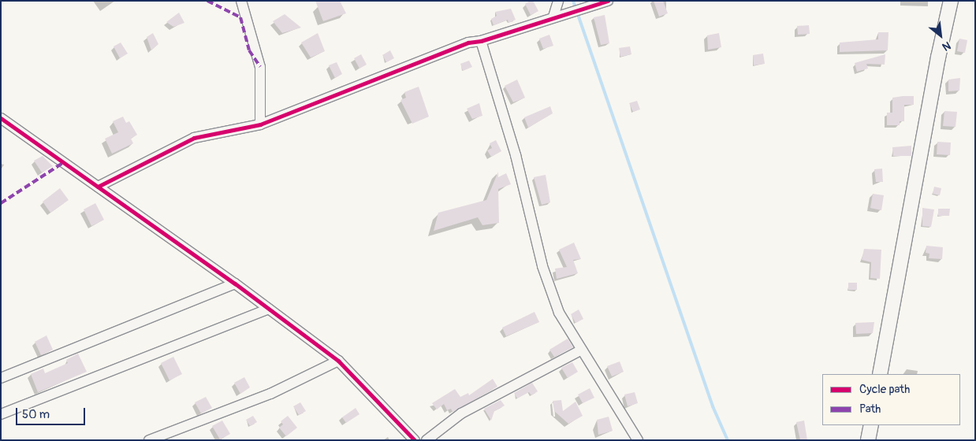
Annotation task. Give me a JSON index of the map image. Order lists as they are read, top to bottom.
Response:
{
  "legend": ["Cycle path", "Path"],
  "scale_bar": "50 m",
  "north": "bottom right"
}
